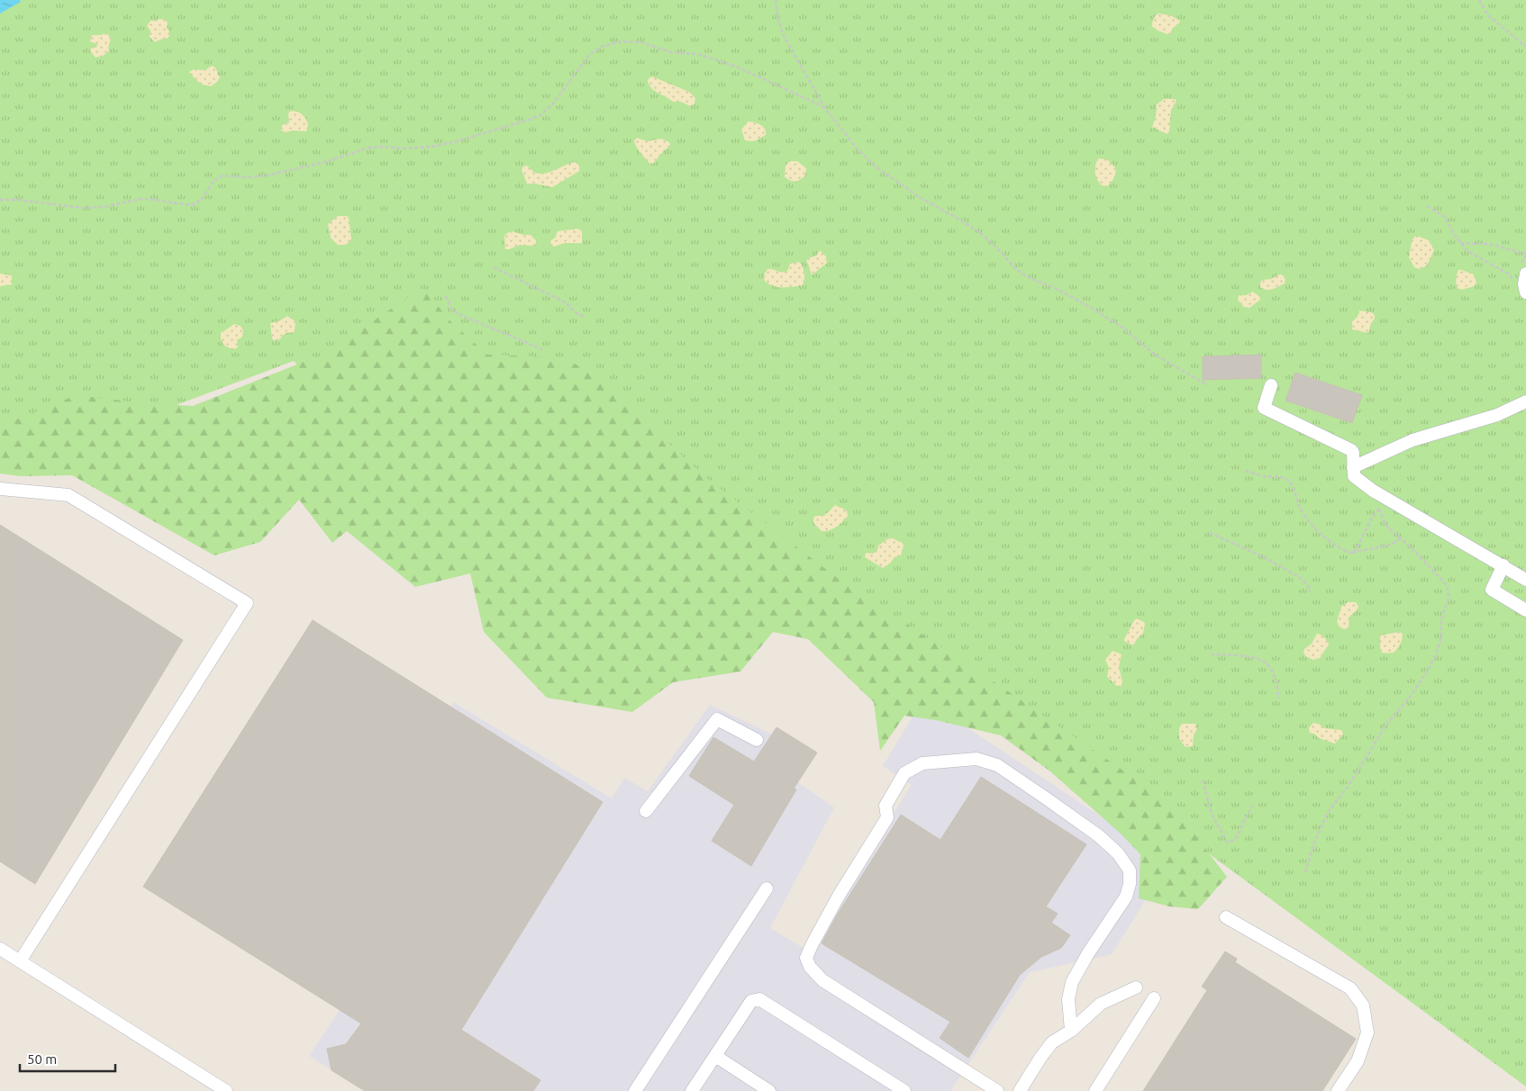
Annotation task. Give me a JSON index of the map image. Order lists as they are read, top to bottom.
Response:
{
  "scale_bar": "50 m"
}
